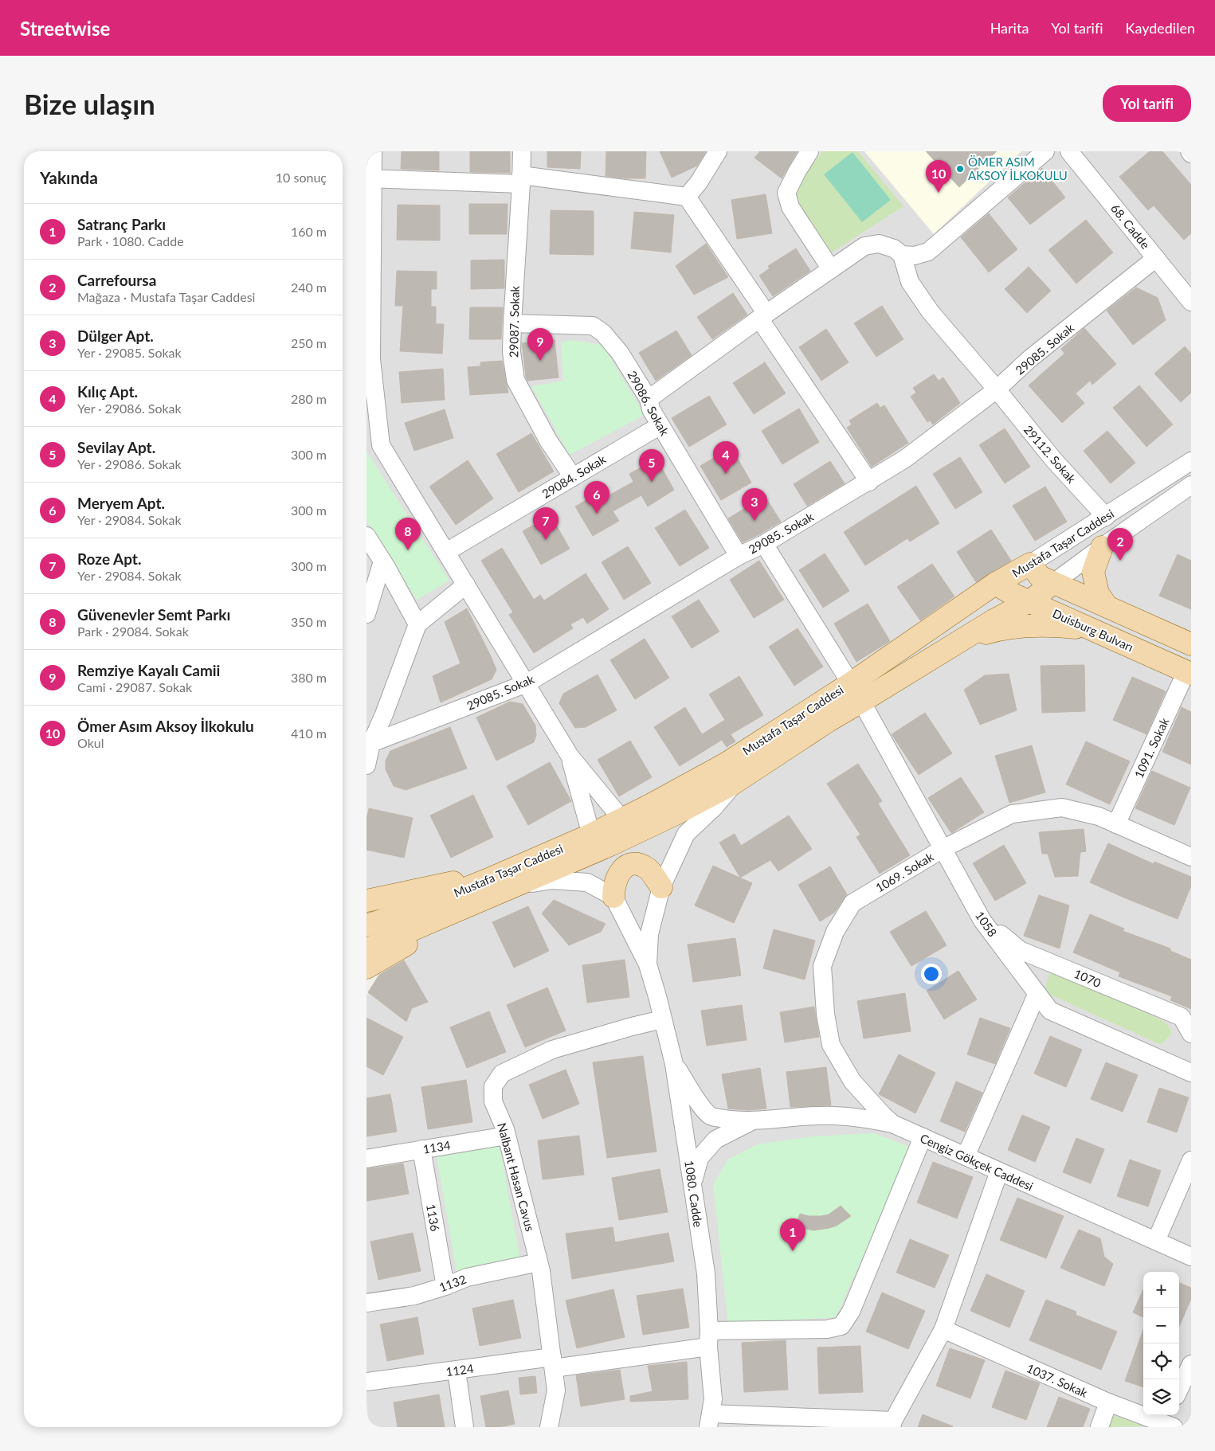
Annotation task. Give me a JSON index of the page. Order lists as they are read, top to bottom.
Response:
{
  "streets": {
    "main road": ["Mustafa Taşar Caddesi", "Duisburg Bulvarı"],
    "street": [
      "68. Cadde",
      "29087. Sokak",
      "29085. Sokak",
      "29086. Sokak",
      "29112. Sokak",
      "29084. Sokak",
      "1091. Sokak",
      "1069. Sokak",
      "1058",
      "1070",
      "1134",
      "Cengiz Gökçek Caddesi",
      "Nalbant Hasan Cavus",
      "1080. Cadde",
      "1136",
      "1132",
      "1124",
      "1037. Sokak"
    ]
  },
  "crossings": [
    ["68. Cadde", "29085. Sokak"],
    ["29087. Sokak", "29086. Sokak"],
    ["29087. Sokak", "29084. Sokak"],
    ["29085. Sokak", "29086. Sokak"],
    ["29085. Sokak", "29112. Sokak"],
    ["29086. Sokak", "29084. Sokak"],
    ["29112. Sokak", "Mustafa Taşar Caddesi"],
    ["Mustafa Taşar Caddesi", "Duisburg Bulvarı"],
    ["Mustafa Taşar Caddesi", "1058"],
    ["Duisburg Bulvarı", "1091. Sokak"],
    ["1091. Sokak", "1069. Sokak"],
    ["1069. Sokak", "1058"],
    ["1069. Sokak", "Cengiz Gökçek Caddesi"],
    ["1058", "1070"],
    ["1134", "Nalbant Hasan Cavus"],
    ["1134", "1136"],
    ["Cengiz Gökçek Caddesi", "1124"],
    ["Nalbant Hasan Cavus", "1080. Cadde"],
    ["Nalbant Hasan Cavus", "1132"],
    ["Nalbant Hasan Cavus", "1124"],
    ["1080. Cadde", "1124"],
    ["1136", "1132"]
  ],
  "places": ["ÖMER ASIM AKSOY İLKOKULU"],
  "page": {
    "header": "Streetwise",
    "nav": ["Harita", "Yol tarifi", "Kaydedilen"],
    "buttons": "Yol tarifi",
    "title": "Bize ulaşın",
    "heading": ["Yakında", "10 sonuç"],
    "pins": [
      "10",
      "9",
      "4",
      "5",
      "6",
      "3",
      "7",
      "8",
      "2",
      "1"
    ],
    "list": [
      {
        "mark": "1",
        "name": "Satranç Parkı",
        "note": "Park · 1080. Cadde",
        "value": "160 m"
      },
      {
        "mark": "2",
        "name": "Carrefoursa",
        "note": "Mağaza · Mustafa Taşar Caddesi",
        "value": "240 m"
      },
      {
        "mark": "3",
        "name": "Dülger Apt.",
        "note": "Yer · 29085. Sokak",
        "value": "250 m"
      },
      {
        "mark": "4",
        "name": "Kılıç Apt.",
        "note": "Yer · 29086. Sokak",
        "value": "280 m"
      },
      {
        "mark": "5",
        "name": "Sevilay Apt.",
        "note": "Yer · 29086. Sokak",
        "value": "300 m"
      },
      {
        "mark": "6",
        "name": "Meryem Apt.",
        "note": "Yer · 29084. Sokak",
        "value": "300 m"
      },
      {
        "mark": "7",
        "name": "Roze Apt.",
        "note": "Yer · 29084. Sokak",
        "value": "300 m"
      },
      {
        "mark": "8",
        "name": "Güvenevler Semt Parkı",
        "note": "Park · 29084. Sokak",
        "value": "350 m"
      },
      {
        "mark": "9",
        "name": "Remziye Kayalı Camii",
        "note": "Cami · 29087. Sokak",
        "value": "380 m"
      },
      {
        "mark": "10",
        "name": "Ömer Asım Aksoy İlkokulu",
        "note": "Okul",
        "value": "410 m"
      }
    ],
    "map_buttons": ["+", "−"]
  }
}
